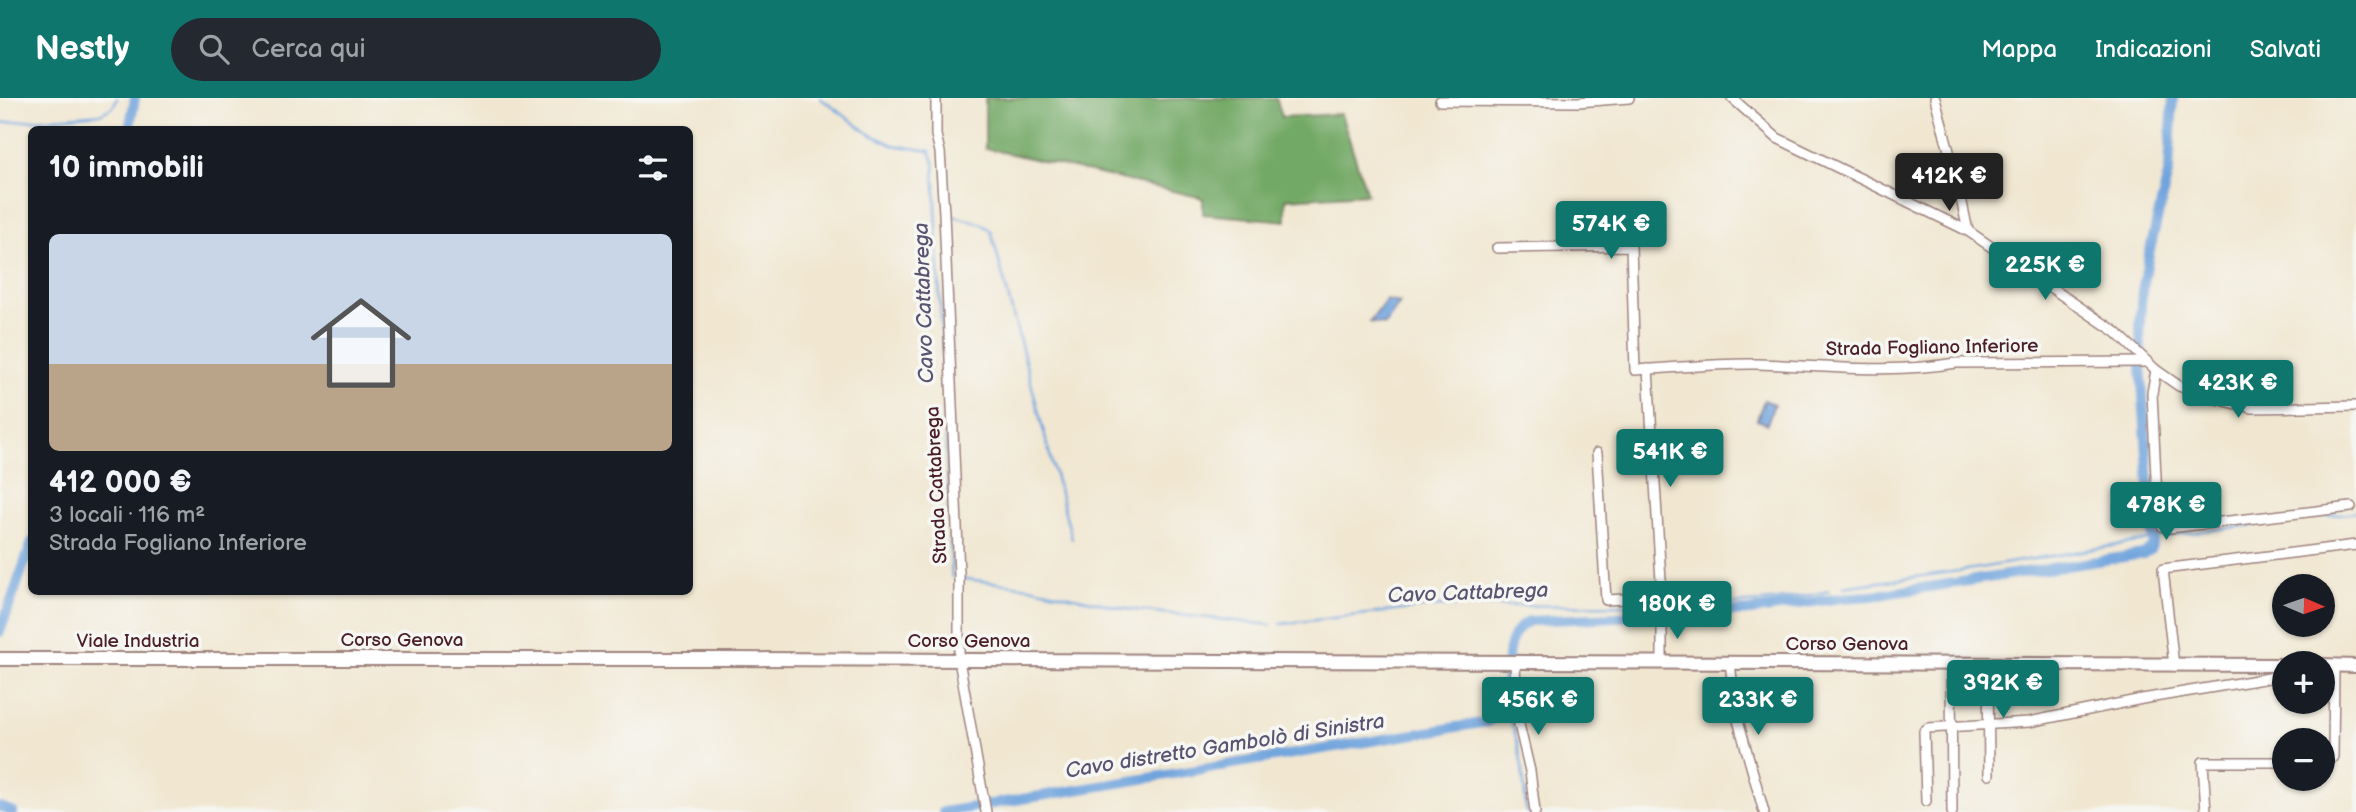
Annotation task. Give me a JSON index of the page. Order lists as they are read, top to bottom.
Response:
{
  "streets": {
    "main road": ["Corso Genova", "Viale Industria"],
    "street": ["Strada Fogliano Inferiore", "Strada Cattabrega"]
  },
  "crossings": [
    ["Strada Cattabrega", "Corso Genova"],
    ["Corso Genova", "Viale Industria"]
  ],
  "water": ["Cavo Cattabrega", "Cavo distretto Gambolò di Sinistra"],
  "north": "right",
  "page": {
    "header": "Nestly",
    "search": "Cerca qui",
    "nav": ["Mappa", "Indicazioni", "Salvati"],
    "heading": "10 immobili",
    "price": [
      "412K €",
      "574K €",
      "225K €",
      "423K €",
      "541K €",
      "478K €",
      "180K €",
      "392K €",
      "456K €",
      "233K €"
    ],
    "list": [
      {
        "name": "412 000 €",
        "note": "3 locali · 116 m² · Strada Fogliano Inferiore"
      }
    ],
    "map_buttons": ["+", "−"]
  }
}
